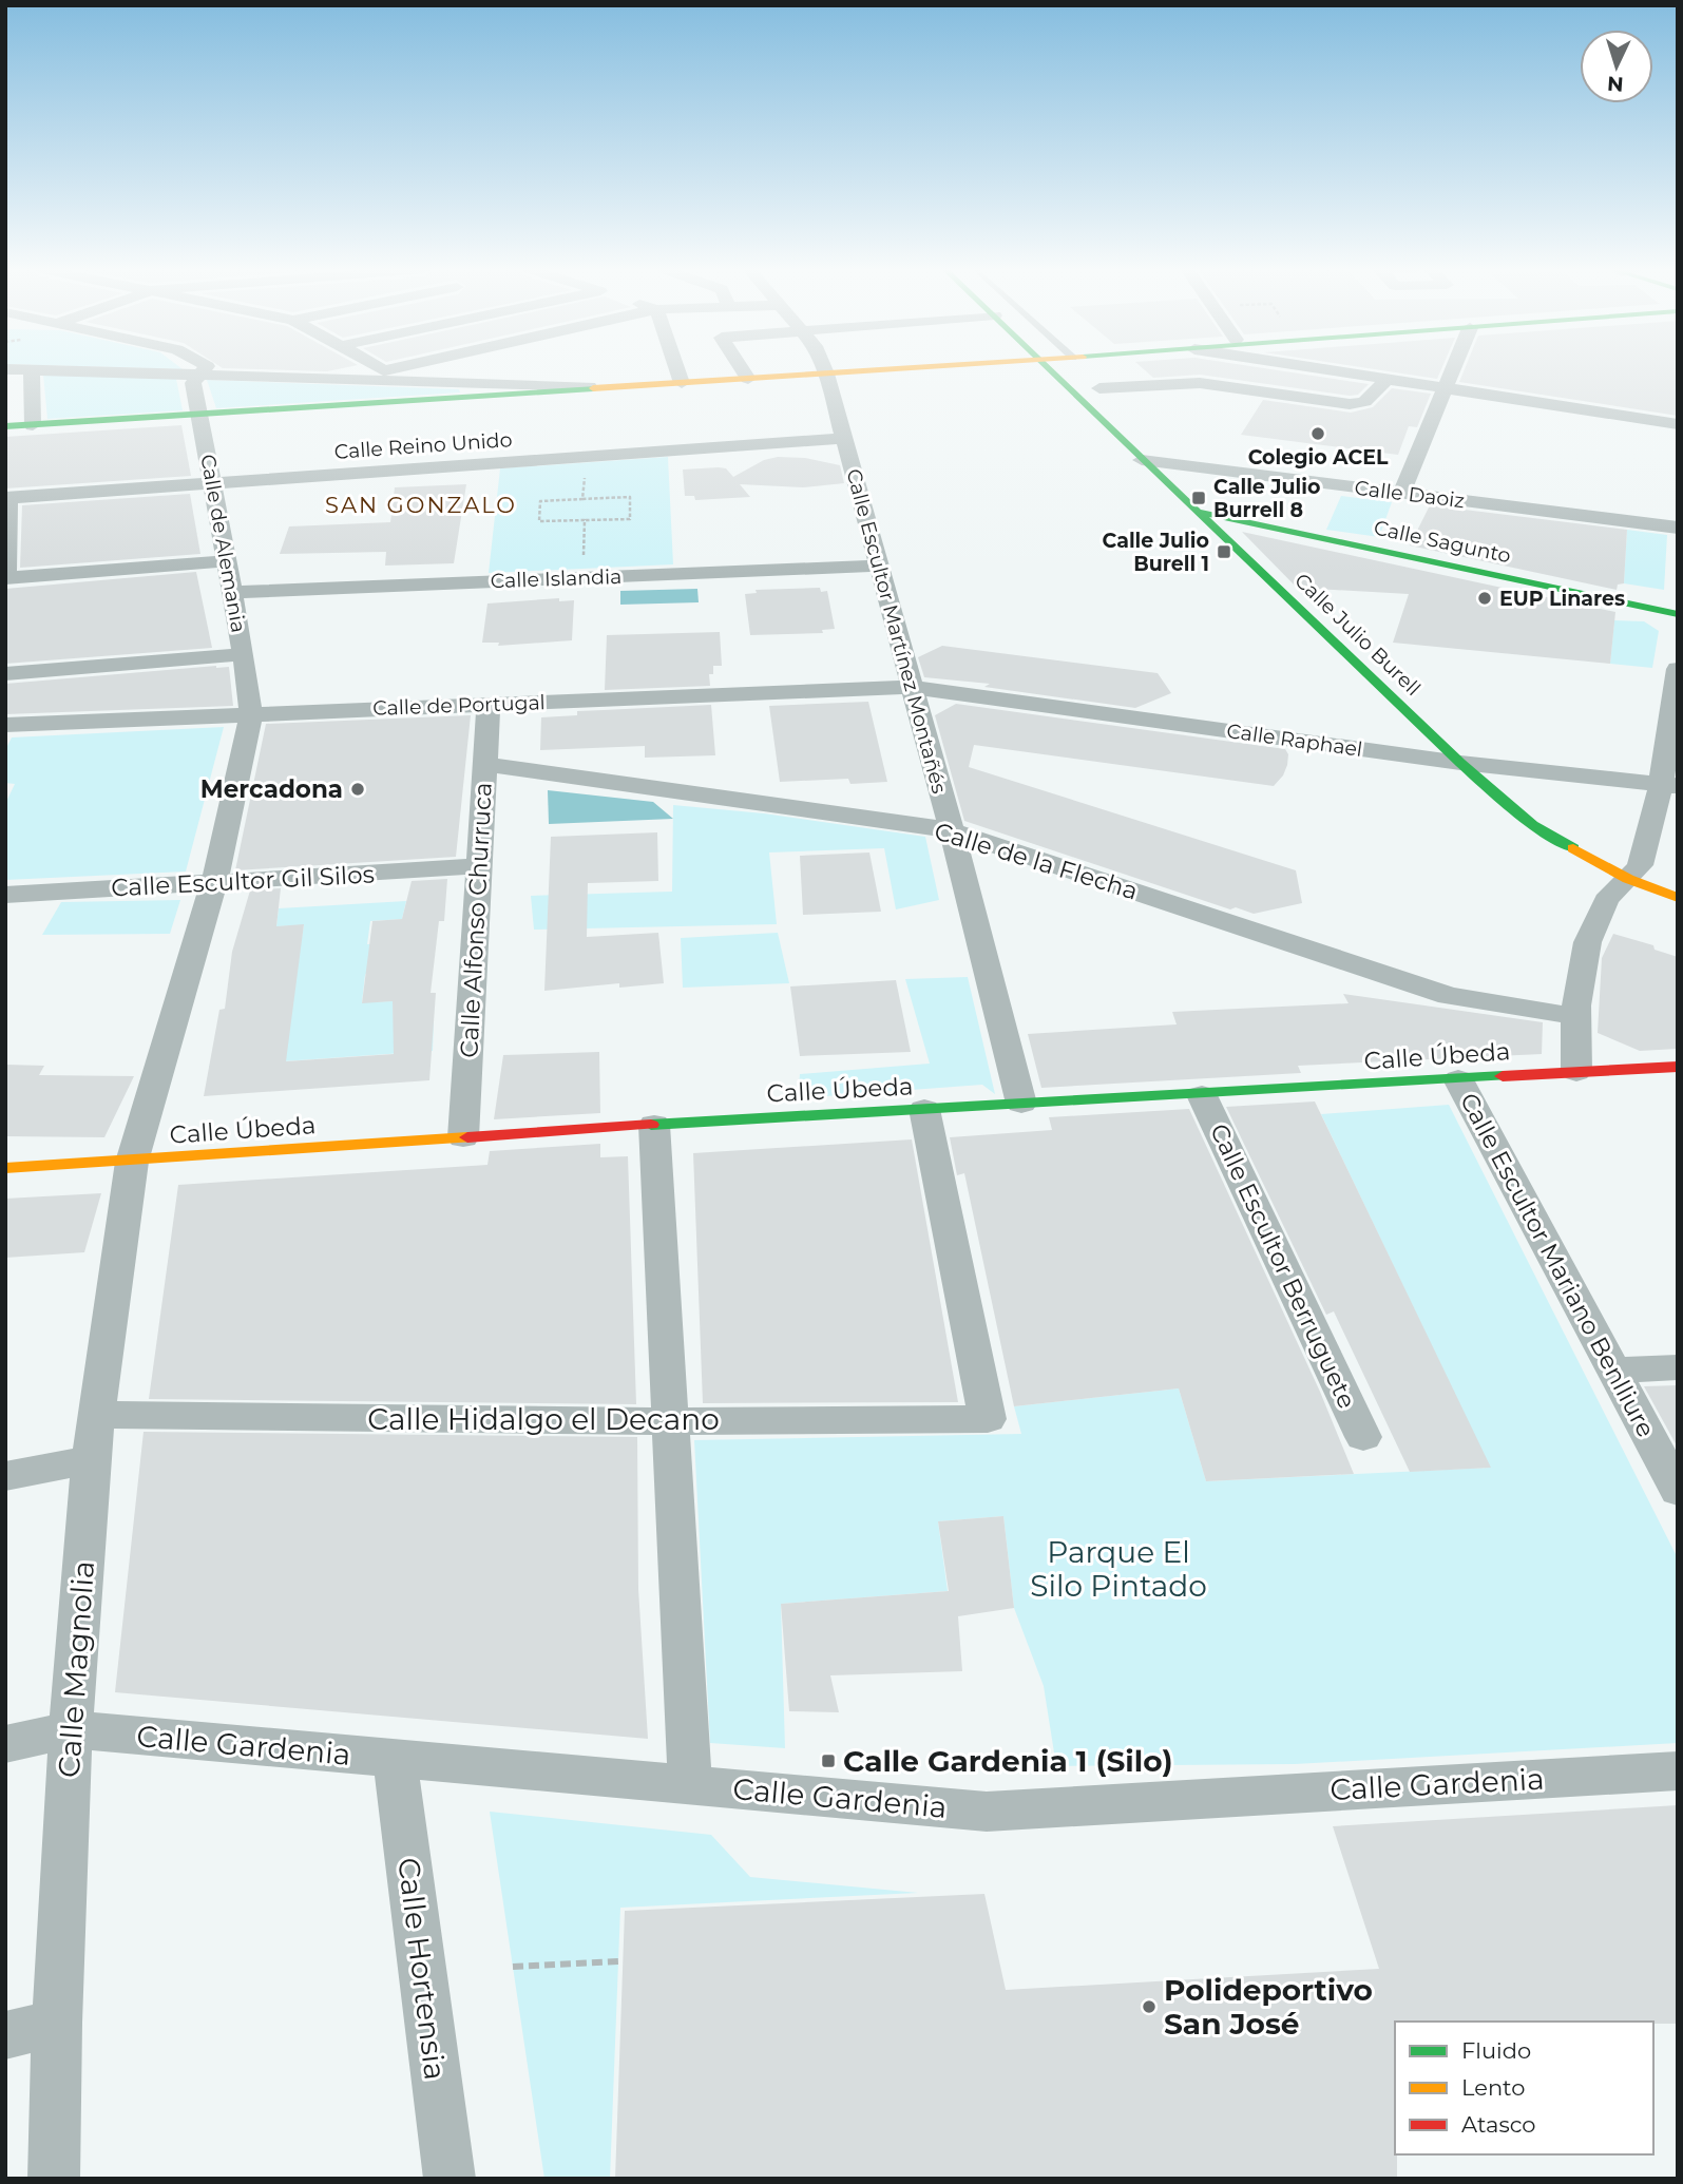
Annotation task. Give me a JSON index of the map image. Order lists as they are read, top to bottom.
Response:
{
  "streets": {
    "street": [
      "Calle Reino Unido",
      "Calle Daoiz",
      "Calle Sagunto",
      "Calle de Alemania",
      "Calle Islandia",
      "Calle Escultor Martínez Montañés",
      "Calle Julio Burell",
      "Calle de Portugal",
      "Calle Raphael",
      "Calle de la Flecha",
      "Calle Escultor Gil Silos",
      "Calle Alfonso Churruca",
      "Calle Úbeda",
      "Calle Escultor Mariano Benlliure",
      "Calle Escultor Berruguete",
      "Calle Hidalgo el Decano",
      "Calle Magnolia",
      "Calle Gardenia",
      "Calle Hortensia"
    ]
  },
  "crossings": [
    ["Calle Reino Unido", "Calle de Alemania"],
    ["Calle Reino Unido", "Calle Escultor Martínez Montañés"],
    ["Calle Daoiz", "Calle Julio Burell"],
    ["Calle Sagunto", "Calle Julio Burell"],
    ["Calle de Alemania", "Calle Islandia"],
    ["Calle de Alemania", "Calle de Portugal"],
    ["Calle de Alemania", "Calle Escultor Gil Silos"],
    ["Calle de Alemania", "Calle Magnolia"],
    ["Calle Islandia", "Calle Escultor Martínez Montañés"],
    ["Calle Escultor Martínez Montañés", "Calle de Portugal"],
    ["Calle Escultor Martínez Montañés", "Calle Raphael"],
    ["Calle Escultor Martínez Montañés", "Calle de la Flecha"],
    ["Calle Escultor Martínez Montañés", "Calle Úbeda"],
    ["Calle Julio Burell", "Calle Raphael"],
    ["Calle de Portugal", "Calle Raphael"],
    ["Calle de Portugal", "Calle Alfonso Churruca"],
    ["Calle de la Flecha", "Calle Alfonso Churruca"],
    ["Calle Escultor Gil Silos", "Calle Alfonso Churruca"],
    ["Calle Escultor Gil Silos", "Calle Magnolia"],
    ["Calle Alfonso Churruca", "Calle Úbeda"],
    ["Calle Úbeda", "Calle Escultor Mariano Benlliure"],
    ["Calle Úbeda", "Calle Escultor Berruguete"],
    ["Calle Úbeda", "Calle Hidalgo el Decano"],
    ["Calle Úbeda", "Calle Magnolia"],
    ["Calle Hidalgo el Decano", "Calle Magnolia"],
    ["Calle Magnolia", "Calle Gardenia"],
    ["Calle Gardenia", "Calle Hortensia"]
  ],
  "districts": ["SAN GONZALO"],
  "parks": ["Parque El Silo Pintado"],
  "places": {
    "other": [
      "Colegio ACEL",
      "EUP Linares",
      "Mercadona",
      "Polideportivo San José"
    ],
    "transit": ["Calle Julio Burrell 8", "Calle Julio Burell 1", "Calle Gardenia 1 (Silo)"]
  },
  "legend": ["Fluido", "Lento", "Atasco"],
  "north": "bottom"
}
